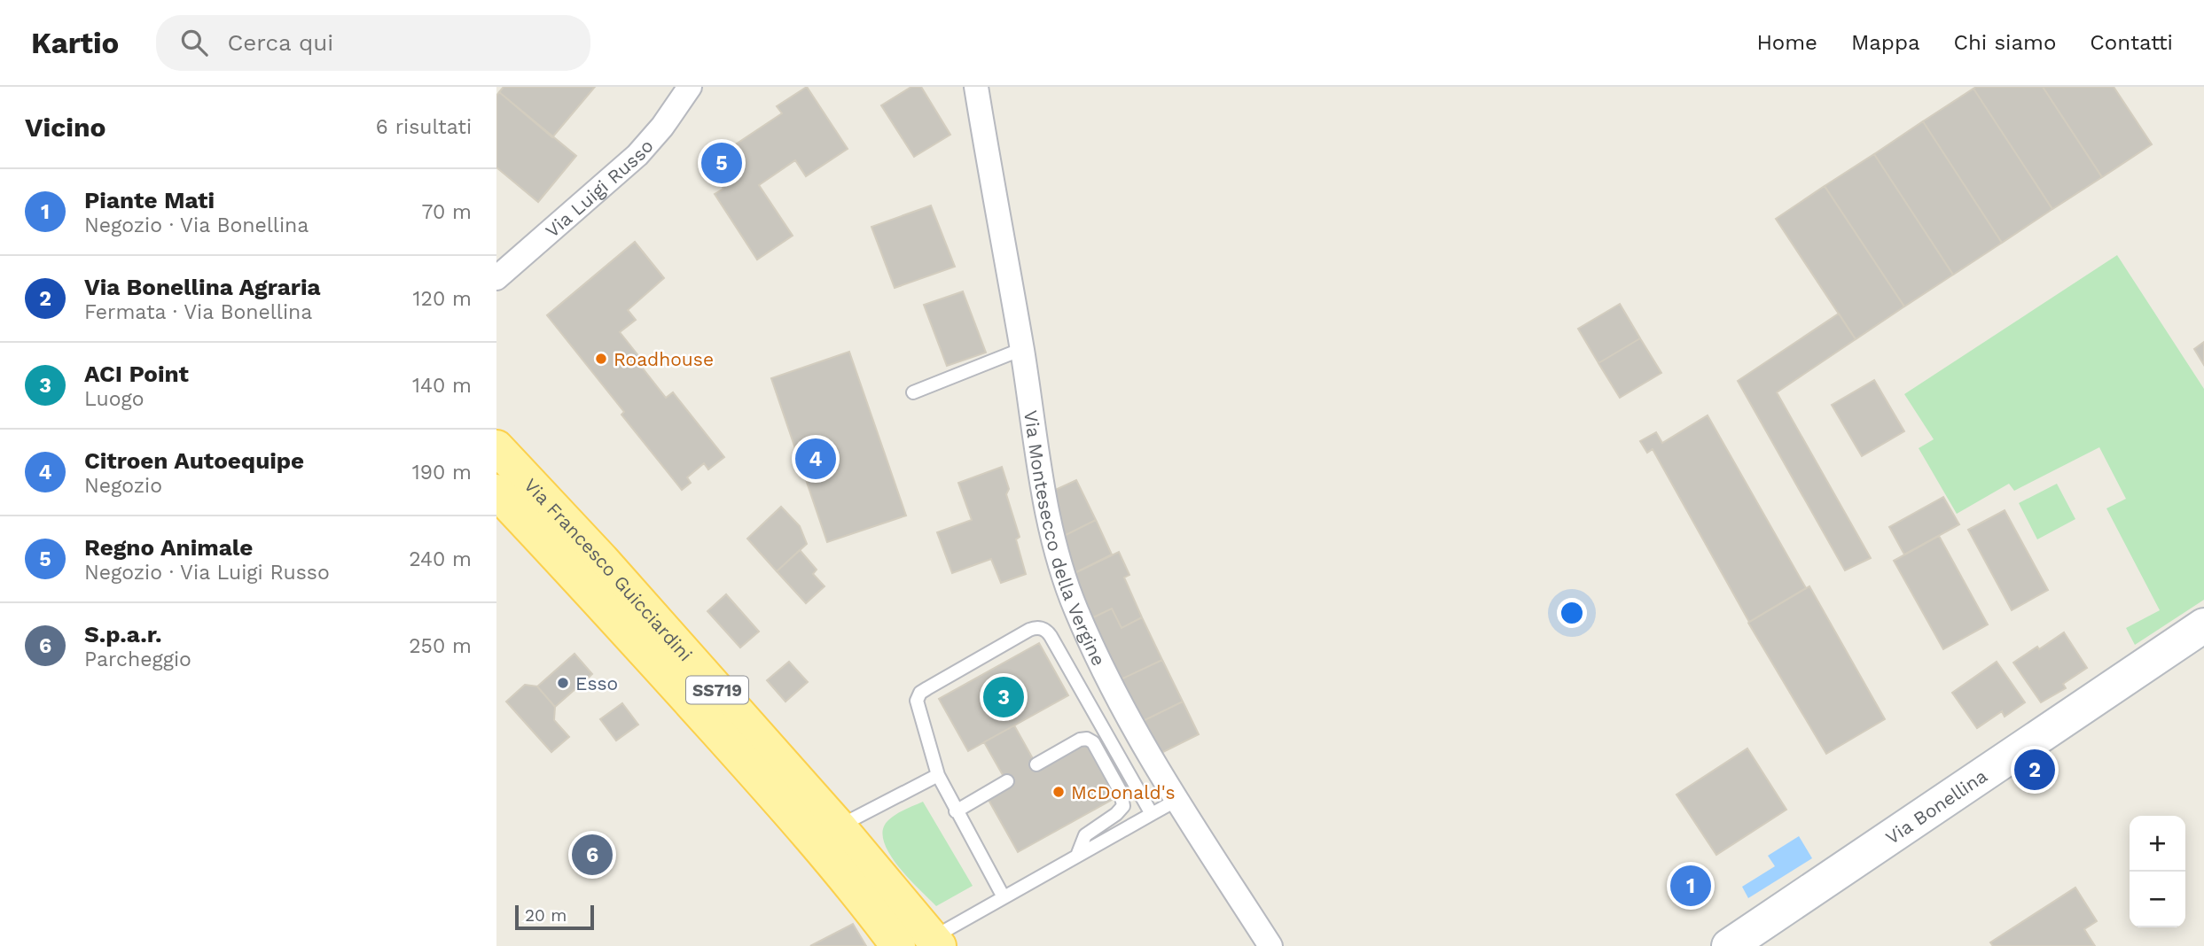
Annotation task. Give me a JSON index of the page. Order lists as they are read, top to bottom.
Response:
{
  "streets": {
    "main road": ["Via Francesco Guicciardini", "SS719", "Via Bonellina"],
    "street": ["Via Luigi Russo", "Via Montesecco della Vergine"]
  },
  "places": ["Roadhouse", "Esso", "McDonald's"],
  "scale_bar": "20 m",
  "page": {
    "header": "Kartio",
    "search": "Cerca qui",
    "nav": [
      "Home",
      "Mappa",
      "Chi siamo",
      "Contatti"
    ],
    "heading": ["Vicino", "6 risultati"],
    "pins": [
      "5",
      "4",
      "3",
      "2",
      "6",
      "1"
    ],
    "list": [
      {
        "mark": "1",
        "name": "Piante Mati",
        "note": "Negozio · Via Bonellina",
        "value": "70 m"
      },
      {
        "mark": "2",
        "name": "Via Bonellina Agraria",
        "note": "Fermata · Via Bonellina",
        "value": "120 m"
      },
      {
        "mark": "3",
        "name": "ACI Point",
        "note": "Luogo",
        "value": "140 m"
      },
      {
        "mark": "4",
        "name": "Citroen Autoequipe",
        "note": "Negozio",
        "value": "190 m"
      },
      {
        "mark": "5",
        "name": "Regno Animale",
        "note": "Negozio · Via Luigi Russo",
        "value": "240 m"
      },
      {
        "mark": "6",
        "name": "S.p.a.r.",
        "note": "Parcheggio",
        "value": "250 m"
      }
    ],
    "map_buttons": ["+", "−"],
    "scale": "20 m"
  }
}
